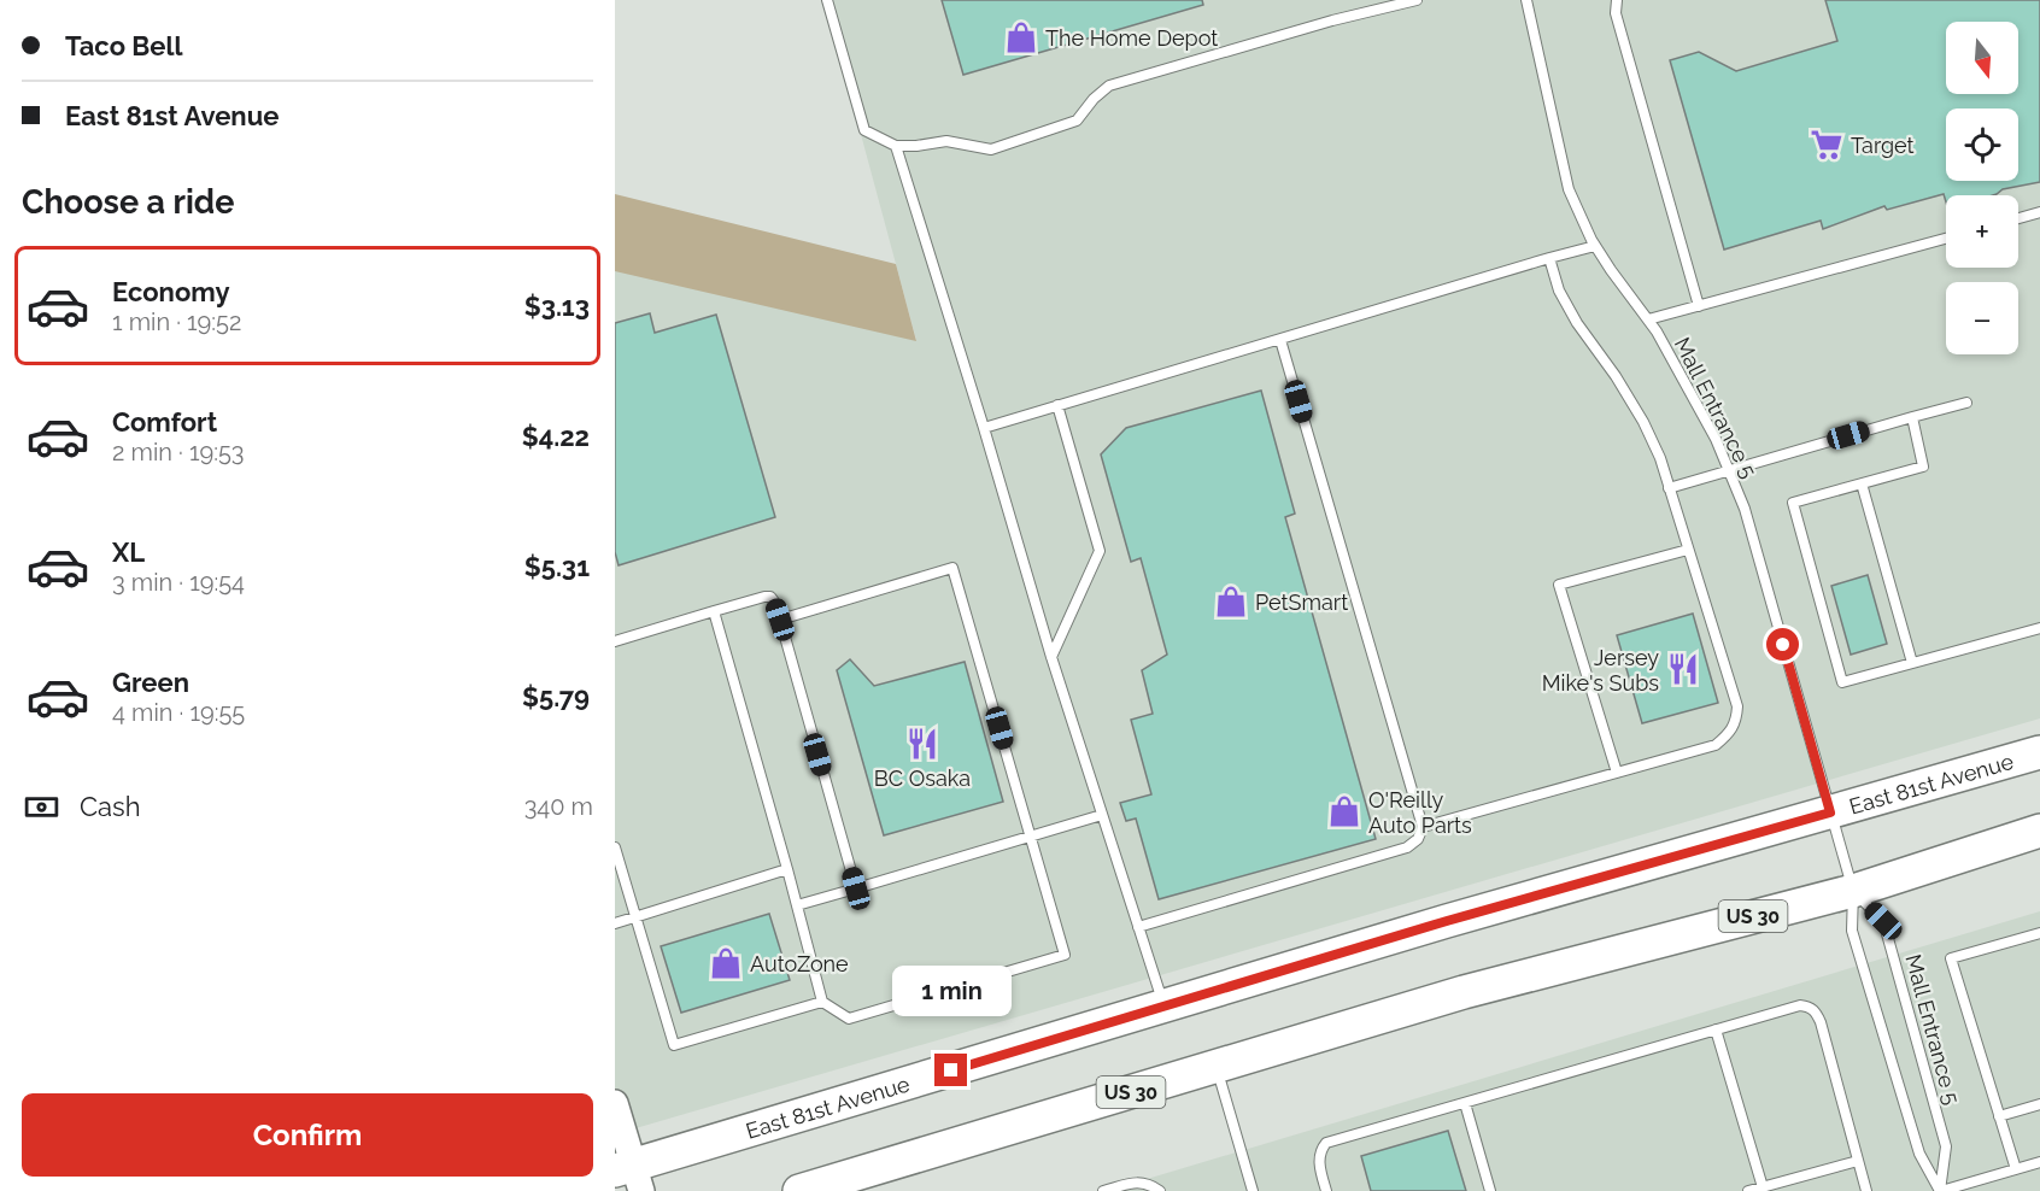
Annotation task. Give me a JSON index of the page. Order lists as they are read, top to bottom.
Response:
{
  "streets": {
    "highway": ["East 81st Avenue", "US 30"],
    "lane": ["Mall Entrance 5"]
  },
  "crossings": [
    ["Mall Entrance 5", "East 81st Avenue"],
    ["Mall Entrance 5", "US 30"]
  ],
  "places": {
    "shop": [
      "The Home Depot",
      "PetSmart",
      "O'Reilly Auto Parts",
      "AutoZone"
    ],
    "supermarket": ["Target"],
    "restaurant": ["Jersey Mike's Subs", "BC Osaka"]
  },
  "north": "bottom",
  "page": {
    "banner": ["Taco Bell", "East 81st Avenue"],
    "map_buttons": ["+", "−"],
    "heading": "Choose a ride",
    "list": [
      {
        "name": "Economy",
        "note": "1 min · 19:52",
        "value": "$3.13"
      },
      {
        "name": "Comfort",
        "note": "2 min · 19:53",
        "value": "$4.22"
      },
      {
        "name": "XL",
        "note": "3 min · 19:54",
        "value": "$5.31"
      },
      {
        "name": "Green",
        "note": "4 min · 19:55",
        "value": "$5.79"
      }
    ],
    "pay": ["Cash", "340 m"],
    "bubble": "1 min",
    "buttons": "Confirm"
  }
}
